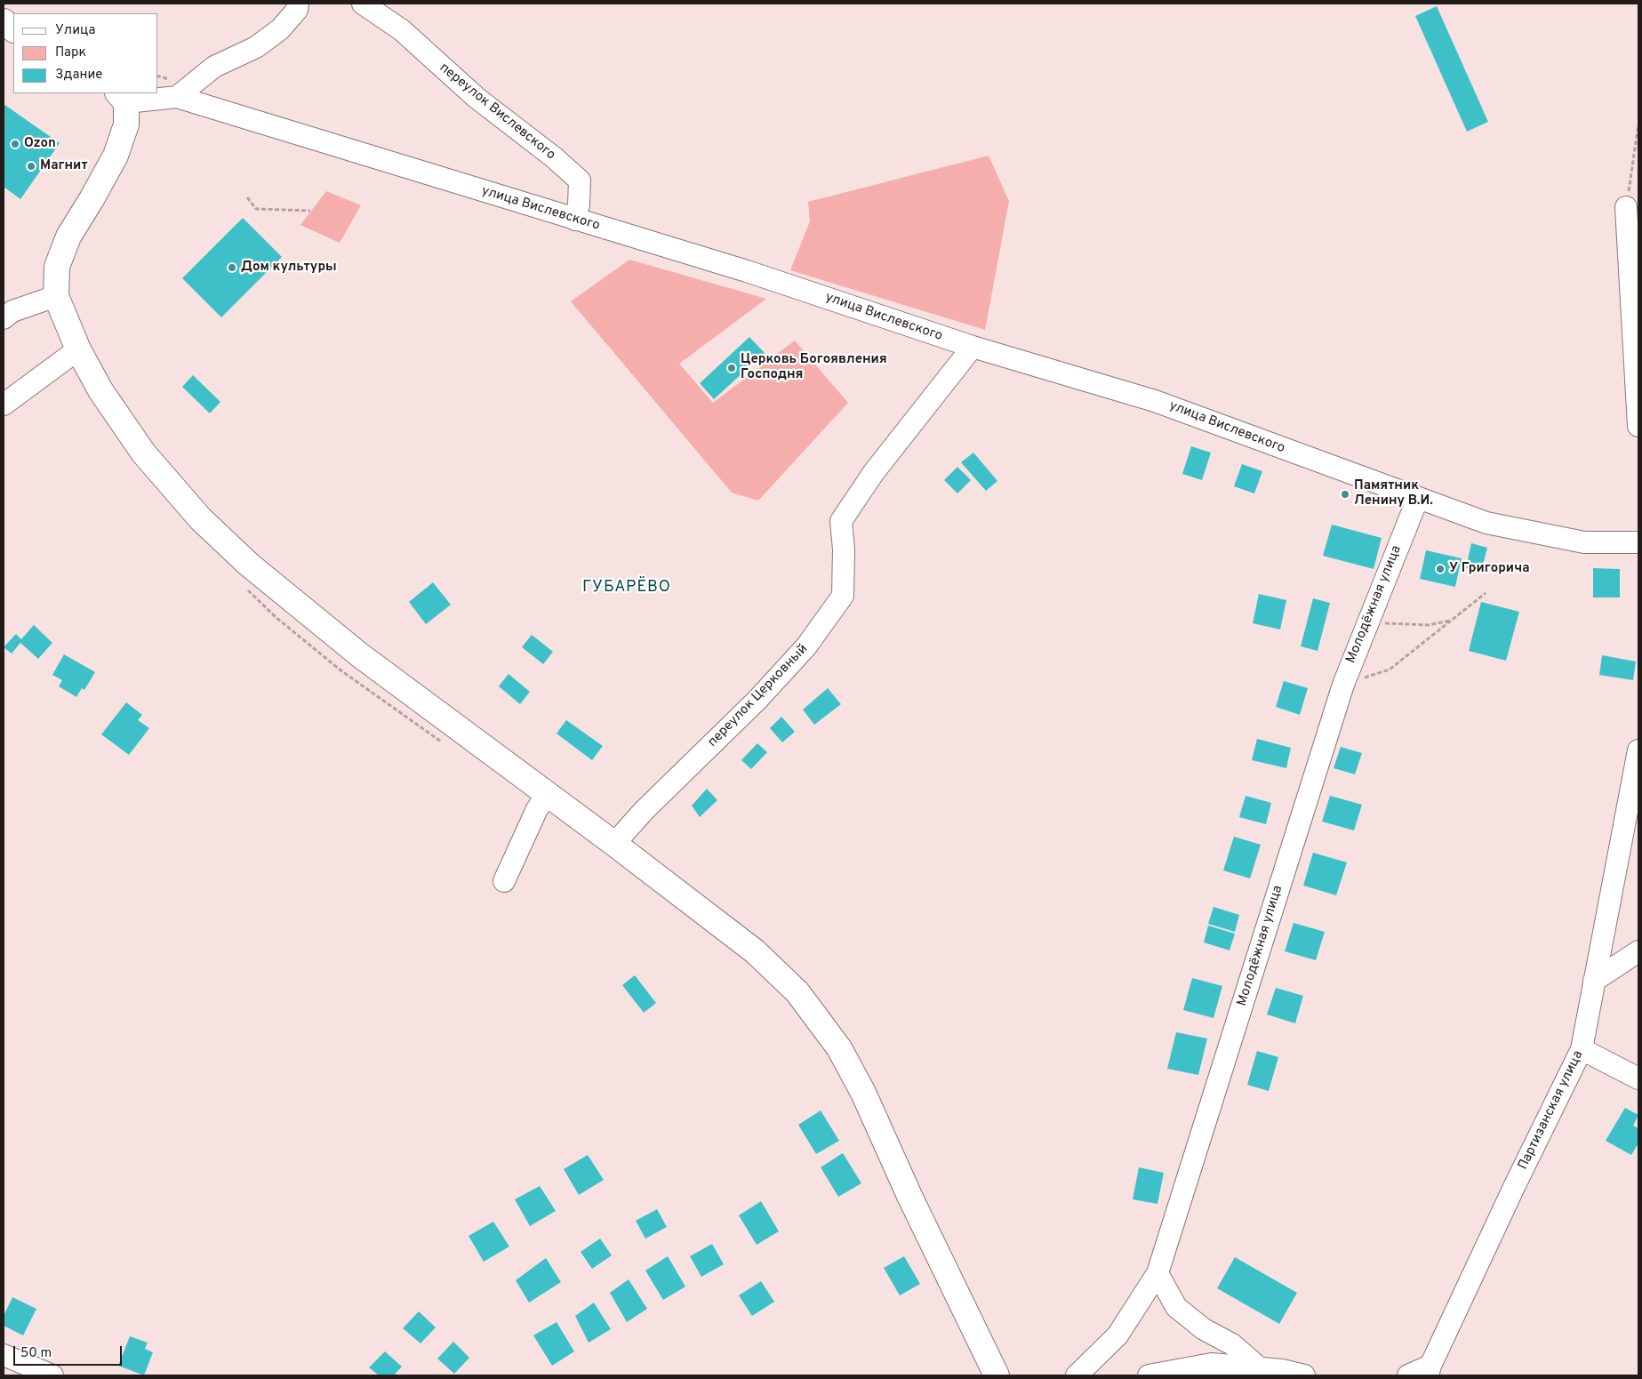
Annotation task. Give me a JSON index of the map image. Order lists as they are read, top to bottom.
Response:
{
  "streets": {
    "street": [
      "переулок Вислевского",
      "улица Вислевского",
      "Молодёжная улица",
      "переулок Церковный",
      "Партизанская улица"
    ]
  },
  "crossings": [
    ["переулок Вислевского", "улица Вислевского"],
    ["улица Вислевского", "Молодёжная улица"],
    ["улица Вислевского", "переулок Церковный"]
  ],
  "districts": ["ГУБАРЁВО"],
  "places": [
    "Ozon",
    "Магнит",
    "Дом культуры",
    "Церковь Богоявления Господня",
    "Памятник Ленину В.И.",
    "У Григорича"
  ],
  "legend": ["Улица", "Парк", "Здание"],
  "scale_bar": "50 m"
}
